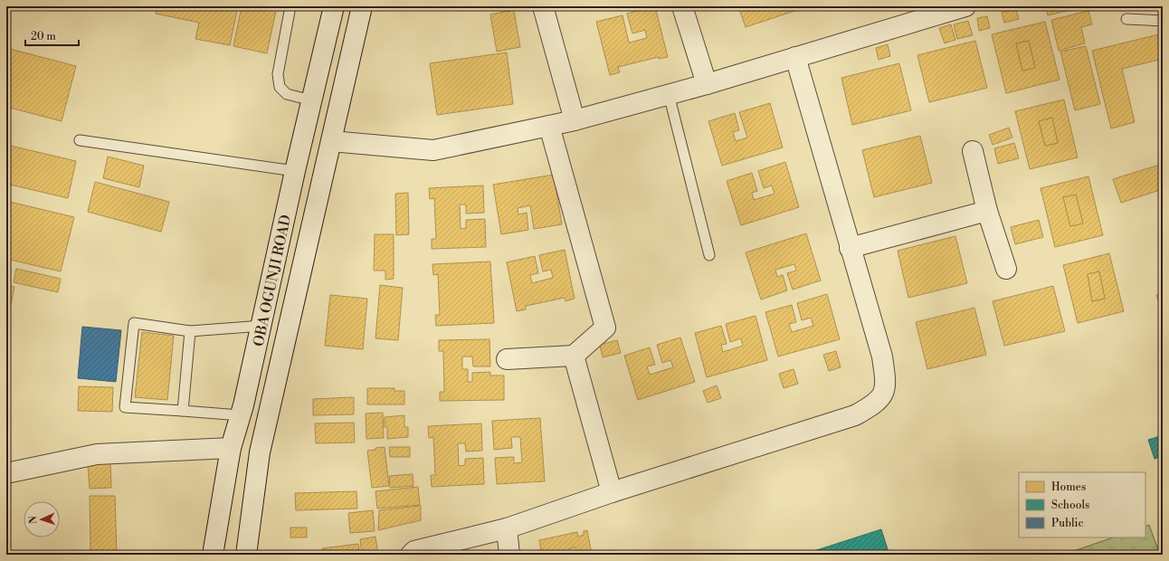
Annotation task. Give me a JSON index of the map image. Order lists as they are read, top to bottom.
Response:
{
  "streets": {
    "street": ["OBA OGUNJI ROAD"]
  },
  "legend": ["Homes", "Schools", "Public"],
  "scale_bar": "20 m",
  "north": "left"
}
